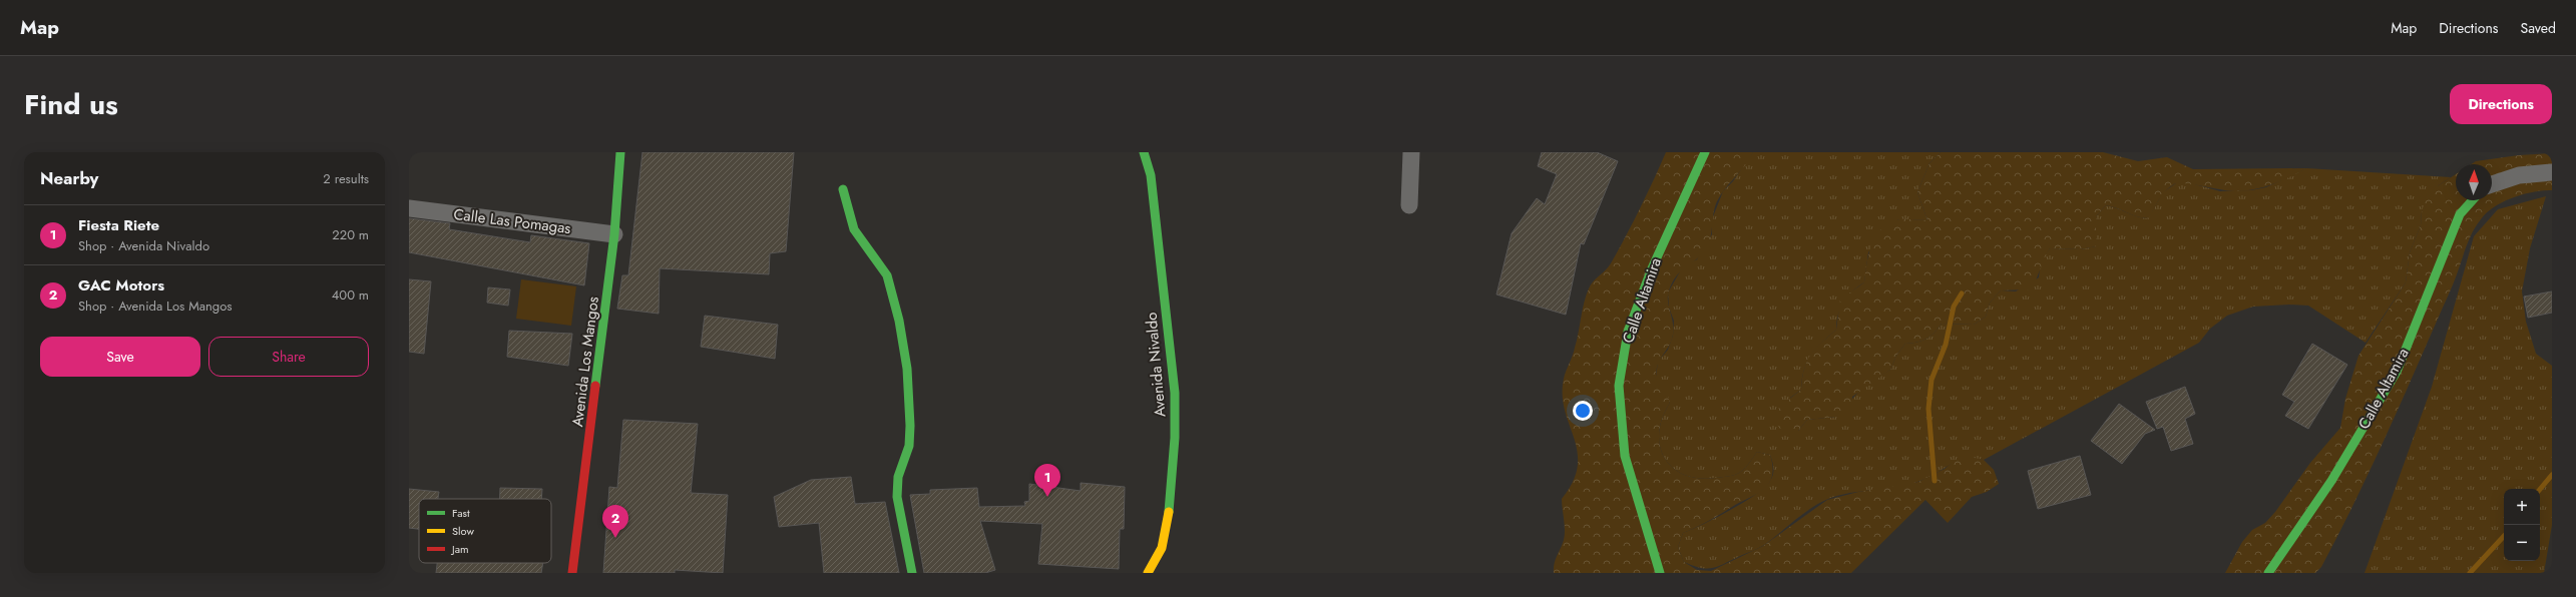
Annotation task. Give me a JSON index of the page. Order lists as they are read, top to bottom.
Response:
{
  "streets": {
    "street": [
      "Calle Las Pomagas",
      "Calle Altamira",
      "Avenida Los Mangos",
      "Avenida Nivaldo"
    ]
  },
  "crossings": [
    ["Calle Las Pomagas", "Avenida Los Mangos"]
  ],
  "legend": ["Fast", "Slow", "Jam"],
  "north": "top",
  "page": {
    "header": "Map",
    "nav": ["Map", "Directions", "Saved"],
    "title": "Find us",
    "buttons": [
      "Directions",
      ["Save", "Share"]
    ],
    "heading": ["Nearby", "2 results"],
    "list": [
      {
        "mark": "1",
        "name": "Fiesta Riete",
        "note": "Shop · Avenida Nivaldo",
        "value": "220 m"
      },
      {
        "mark": "2",
        "name": "GAC Motors",
        "note": "Shop · Avenida Los Mangos",
        "value": "400 m"
      }
    ],
    "pins": ["1", "2"],
    "map_buttons": ["+", "−"]
  }
}
